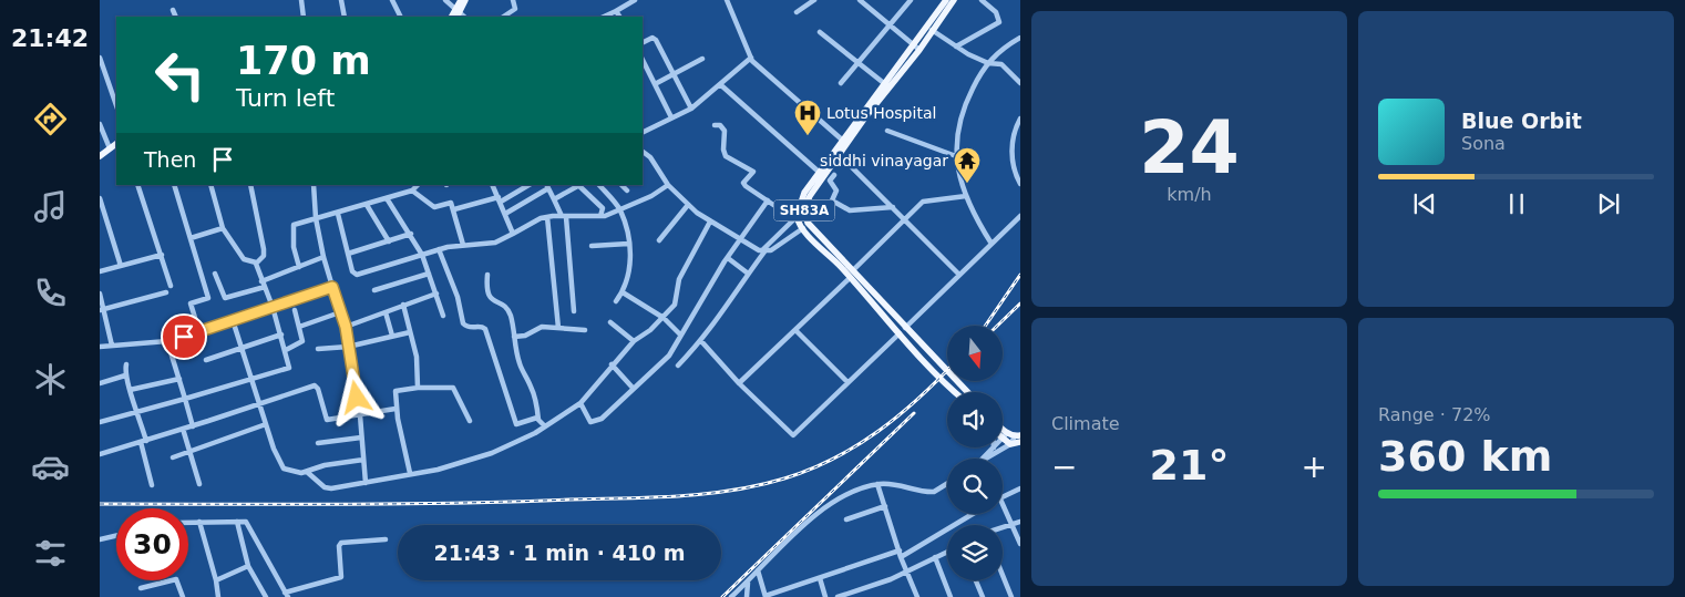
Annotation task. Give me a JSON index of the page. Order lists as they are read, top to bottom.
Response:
{
  "streets": {
    "main road": ["SH83A"]
  },
  "places": {
    "hospital": ["Lotus Hospital"],
    "temple": ["siddhi vinayagar"]
  },
  "north": "bottom",
  "page": {
    "tabs": "21:42",
    "tile": [
      ["24", "km/h"],
      "Climate",
      ["Range · 72%", "360 km"]
    ],
    "turn": ["170 m", "Turn left"],
    "song": ["Blue Orbit", "Sona"],
    "then": "Then",
    "heat": ["−", "21°", "+"],
    "limit": "30",
    "trip": "21:43 · 1 min · 410 m"
  }
}
